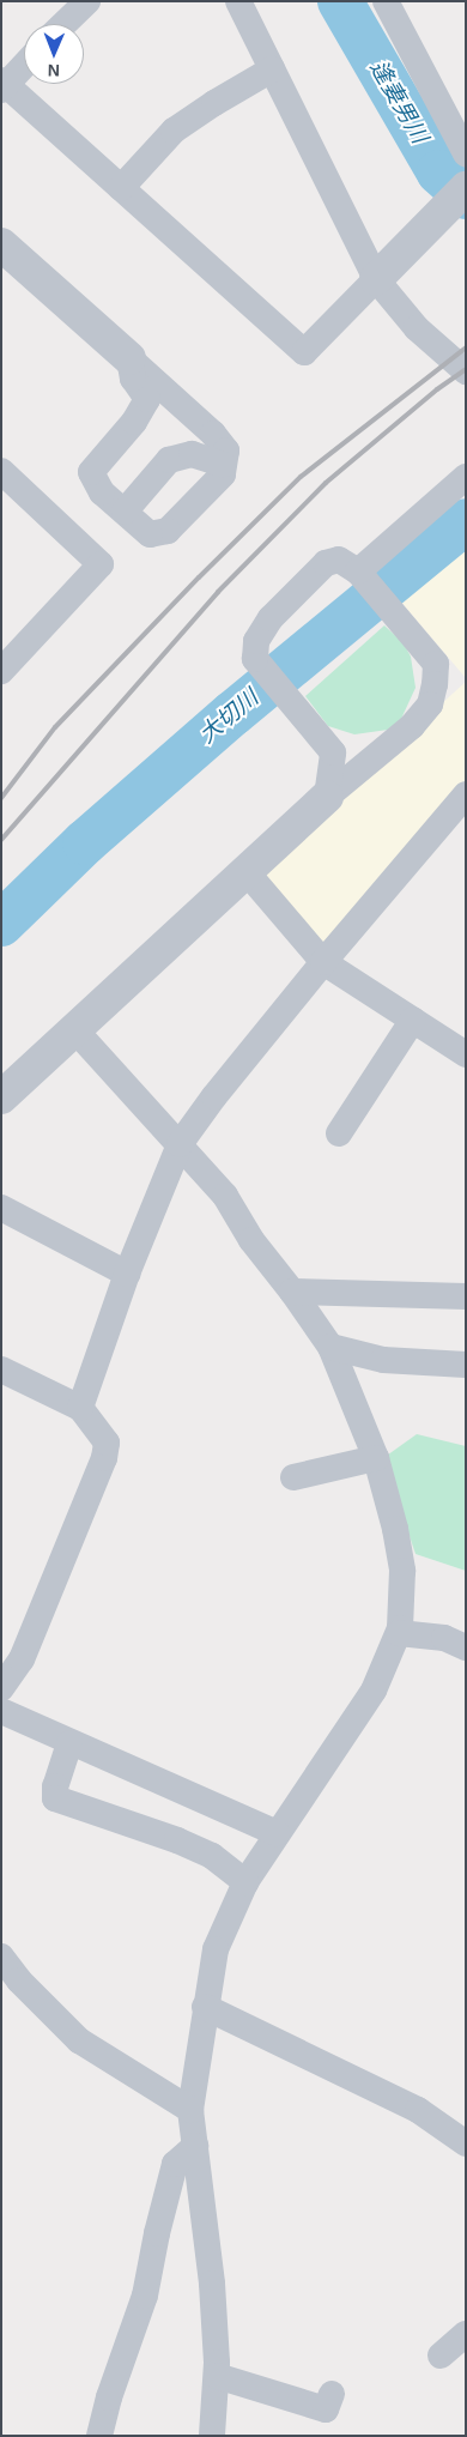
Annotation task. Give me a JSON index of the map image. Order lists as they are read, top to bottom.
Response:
{
  "water": ["逢妻男川", "大切川"],
  "north": "bottom"
}
